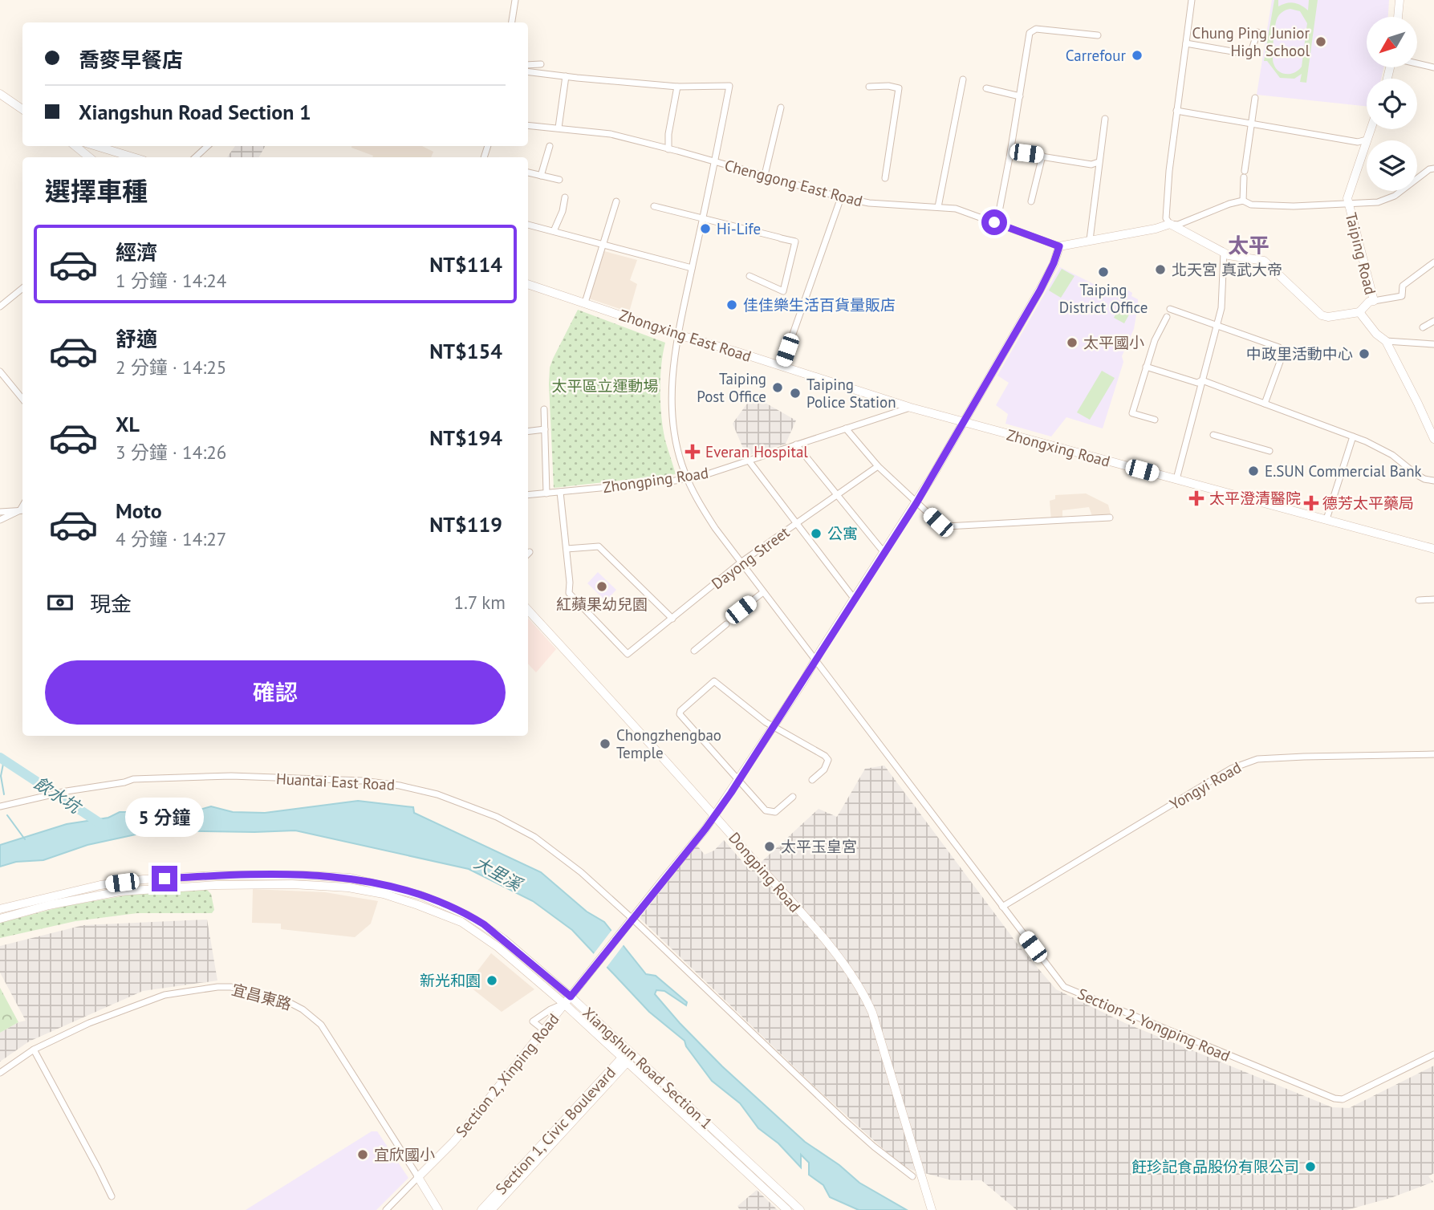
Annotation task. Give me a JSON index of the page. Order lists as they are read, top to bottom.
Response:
{
  "streets": {
    "street": [
      "Chenggong East Road",
      "Taiping Road",
      "Zhongxing East Road",
      "Zhongxing Road",
      "Zhongping Road",
      "Dayong Street",
      "Huantai East Road",
      "Yongyi Road",
      "Dongping Road",
      "宜昌東路",
      "Section 2, Yongping Road",
      "Xiangshun Road Section 1",
      "Section 2, Xinping Road",
      "Section 1, Civic Boulevard"
    ]
  },
  "crossings": [
    ["Chenggong East Road", "Section 2, Yongping Road"],
    ["Chenggong East Road", "Section 2, Xinping Road"],
    ["Zhongxing East Road", "Zhongxing Road"],
    ["Zhongxing East Road", "Zhongping Road"],
    ["Zhongxing East Road", "Section 2, Yongping Road"],
    ["Zhongxing Road", "Zhongping Road"],
    ["Zhongxing Road", "Section 2, Xinping Road"],
    ["Zhongping Road", "Section 2, Yongping Road"],
    ["Dayong Street", "Section 2, Yongping Road"],
    ["Huantai East Road", "Section 2, Xinping Road"],
    ["Yongyi Road", "Section 2, Yongping Road"],
    ["Dongping Road", "Section 2, Xinping Road"],
    ["宜昌東路", "Section 2, Xinping Road"],
    ["Section 2, Yongping Road", "Section 2, Xinping Road"],
    ["Xiangshun Road Section 1", "Section 2, Xinping Road"],
    ["Xiangshun Road Section 1", "Section 1, Civic Boulevard"]
  ],
  "districts": ["太平"],
  "water": ["飲水坑", "大里溪"],
  "parks": ["太平區立運動場"],
  "places": {
    "other": [
      "Chung Ping Junior High School",
      "Carrefour",
      "Hi-Life",
      "北天宮 真武大帝",
      "Taiping District Office",
      "佳佳樂生活百貨量販店",
      "太平國小",
      "中政里活動中心",
      "Taiping Post Office",
      "Taiping Police Station",
      "E.SUN Commercial Bank",
      "公寓",
      "紅蘋果幼兒園",
      "Chongzhengbao Temple",
      "太平玉皇宮",
      "新光和園",
      "宜欣國小",
      "飪珍記食品股份有限公司"
    ],
    "health": ["Everan Hospital", "太平澄清醫院", "德芳太平藥局"]
  },
  "north": "bottom left",
  "page": {
    "banner": ["喬麥早餐店", "Xiangshun Road Section 1"],
    "heading": "選擇車種",
    "list": [
      {
        "name": "經濟",
        "note": "1 分鐘 · 14:24",
        "value": "NT$114"
      },
      {
        "name": "舒適",
        "note": "2 分鐘 · 14:25",
        "value": "NT$154"
      },
      {
        "name": "XL",
        "note": "3 分鐘 · 14:26",
        "value": "NT$194"
      },
      {
        "name": "Moto",
        "note": "4 分鐘 · 14:27",
        "value": "NT$119"
      }
    ],
    "pay": ["現金", "1.7 km"],
    "buttons": "確認",
    "bubble": "5 分鐘"
  }
}
